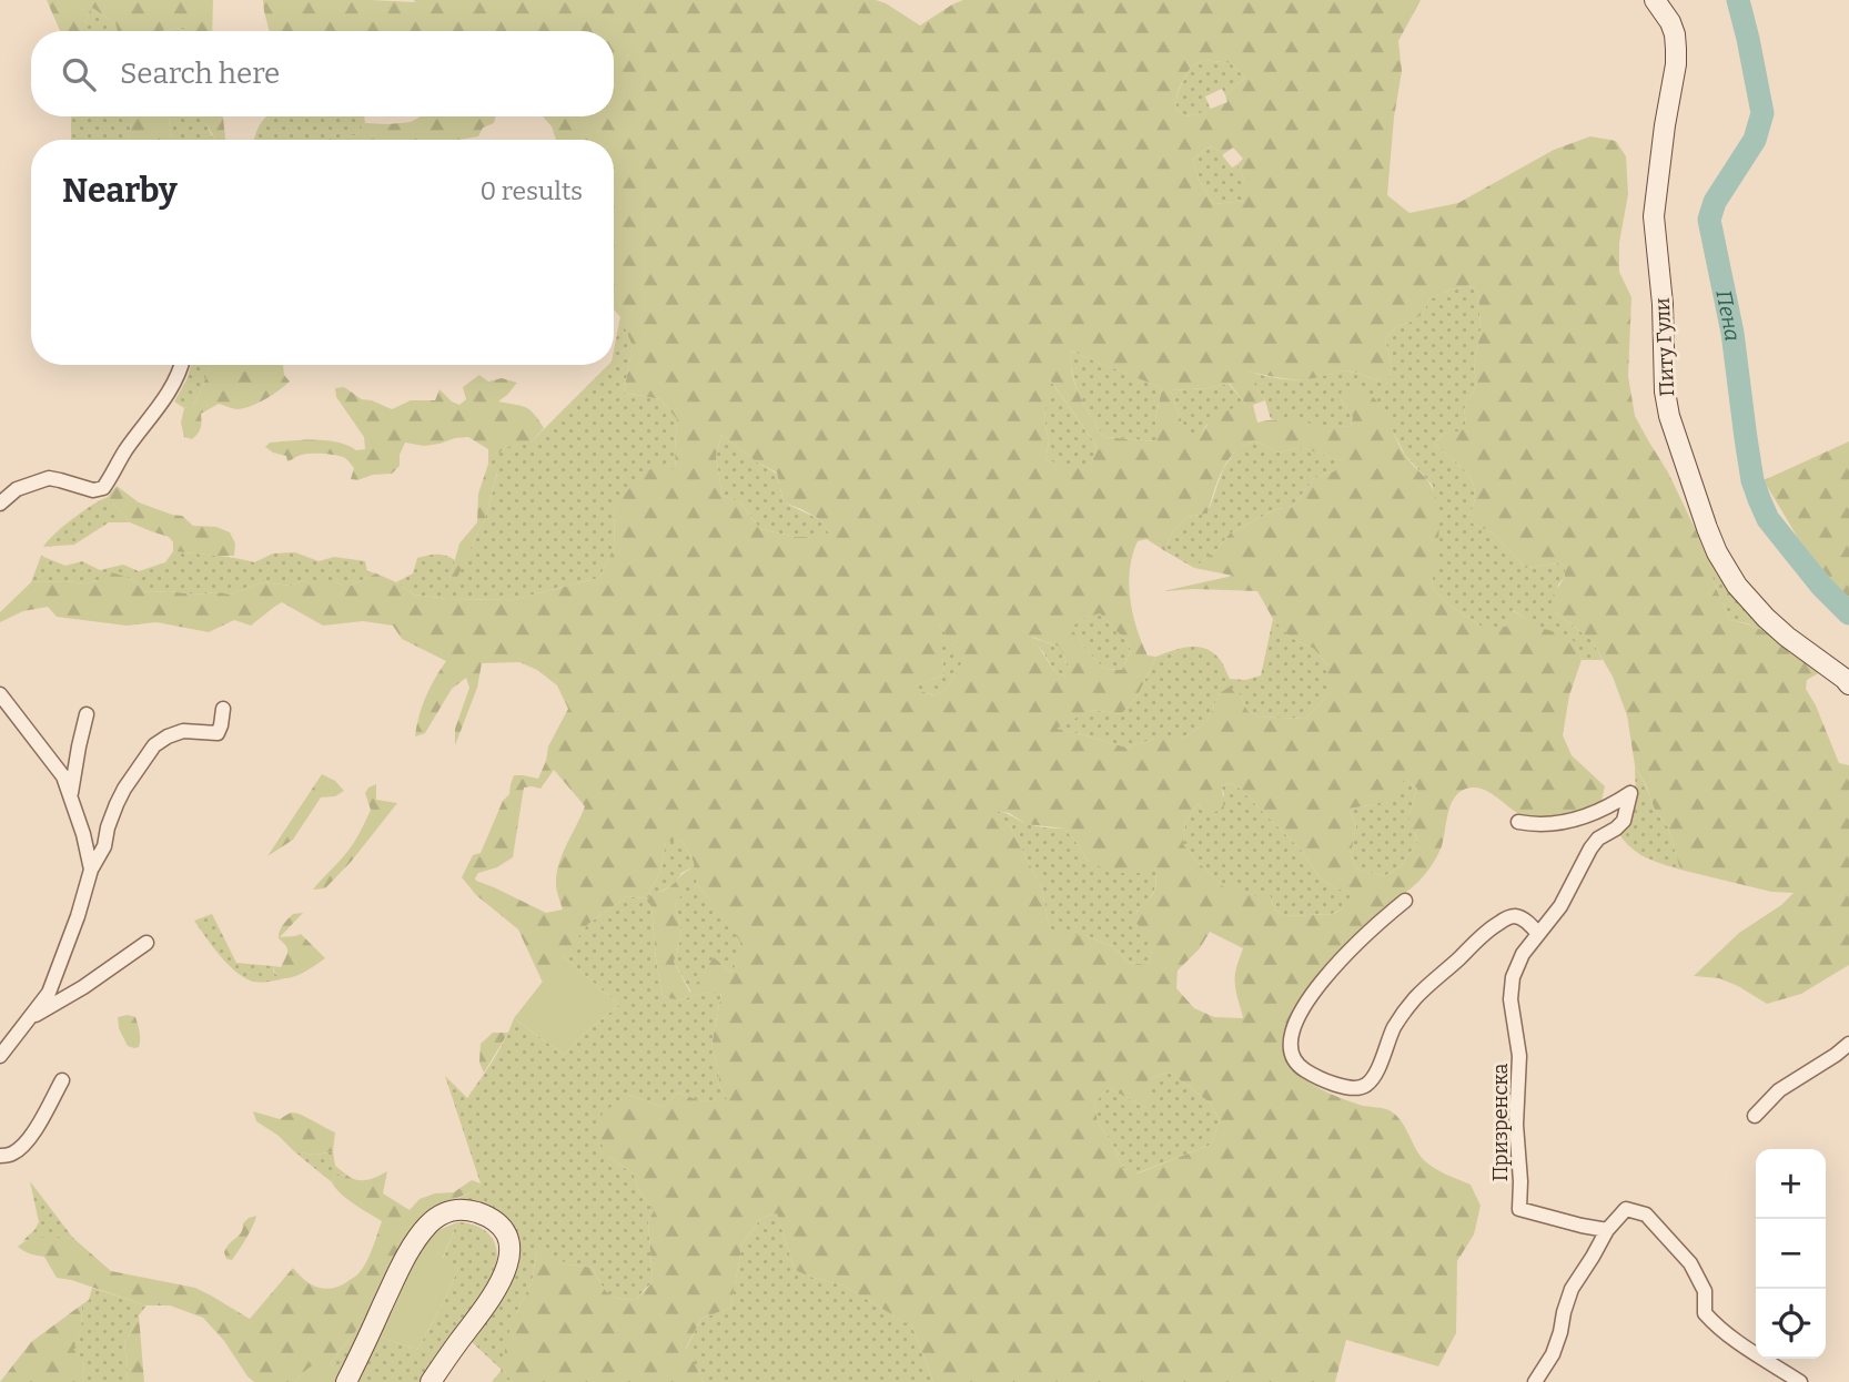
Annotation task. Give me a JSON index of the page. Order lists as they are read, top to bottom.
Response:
{
  "streets": {
    "street": ["Питу Гули", "Призренска"]
  },
  "water": ["Пена"],
  "page": {
    "search": "Search here",
    "heading": ["Nearby", "0 results"],
    "map_buttons": ["+", "−"]
  }
}
